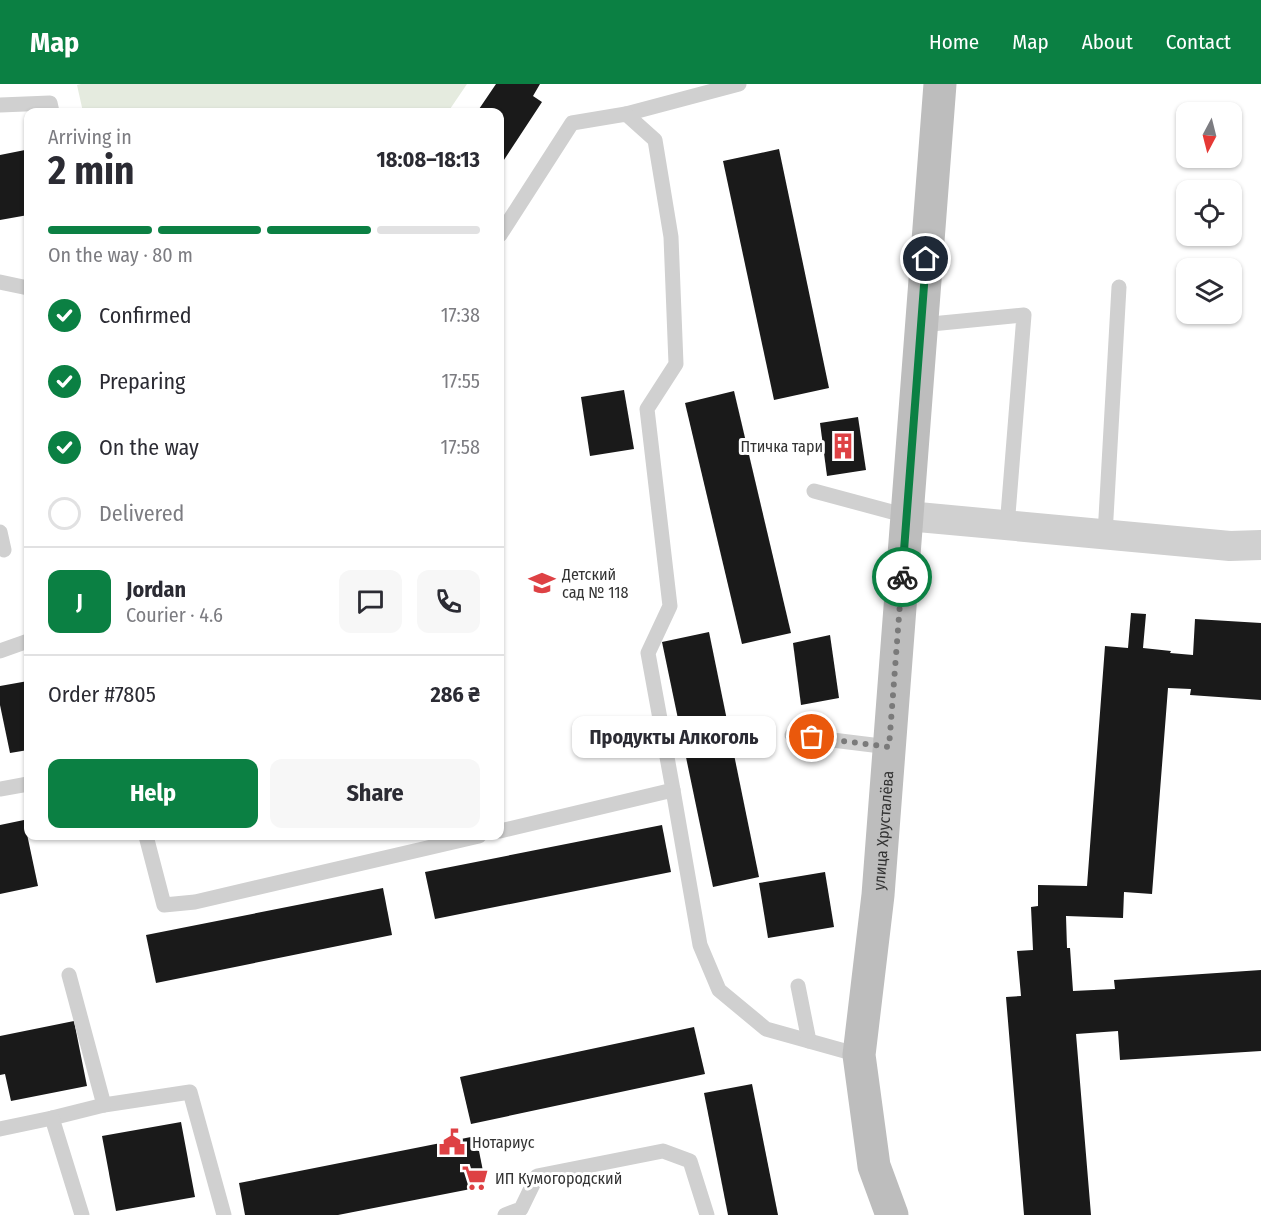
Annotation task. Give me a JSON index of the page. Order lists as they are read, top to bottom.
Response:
{
  "streets": {
    "main road": ["улица Хрусталёва"]
  },
  "places": {
    "building": ["Птичка тари"],
    "school or university": ["Детский сад № 118"],
    "other": ["Продукты Алкоголь"],
    "public building": ["Нотариус"],
    "supermarket": ["ИП Кумогородский"]
  },
  "north": "bottom",
  "page": {
    "header": "Map",
    "nav": [
      "Home",
      "Map",
      "About",
      "Contact"
    ],
    "heading": ["2 min", "Arriving in", "18:08–18:13"],
    "panel": [
      "Jordan",
      "Courier · 4.6",
      "Order #7805",
      "286 ₴"
    ],
    "bar": "On the way · 80 m",
    "list": [
      ["Confirmed", "17:38"],
      ["Preparing", "17:55"],
      ["On the way", "17:58"],
      "Delivered"
    ],
    "round": "J",
    "bubble": "Продукты Алкоголь",
    "buttons": ["Help", "Share"]
  }
}
